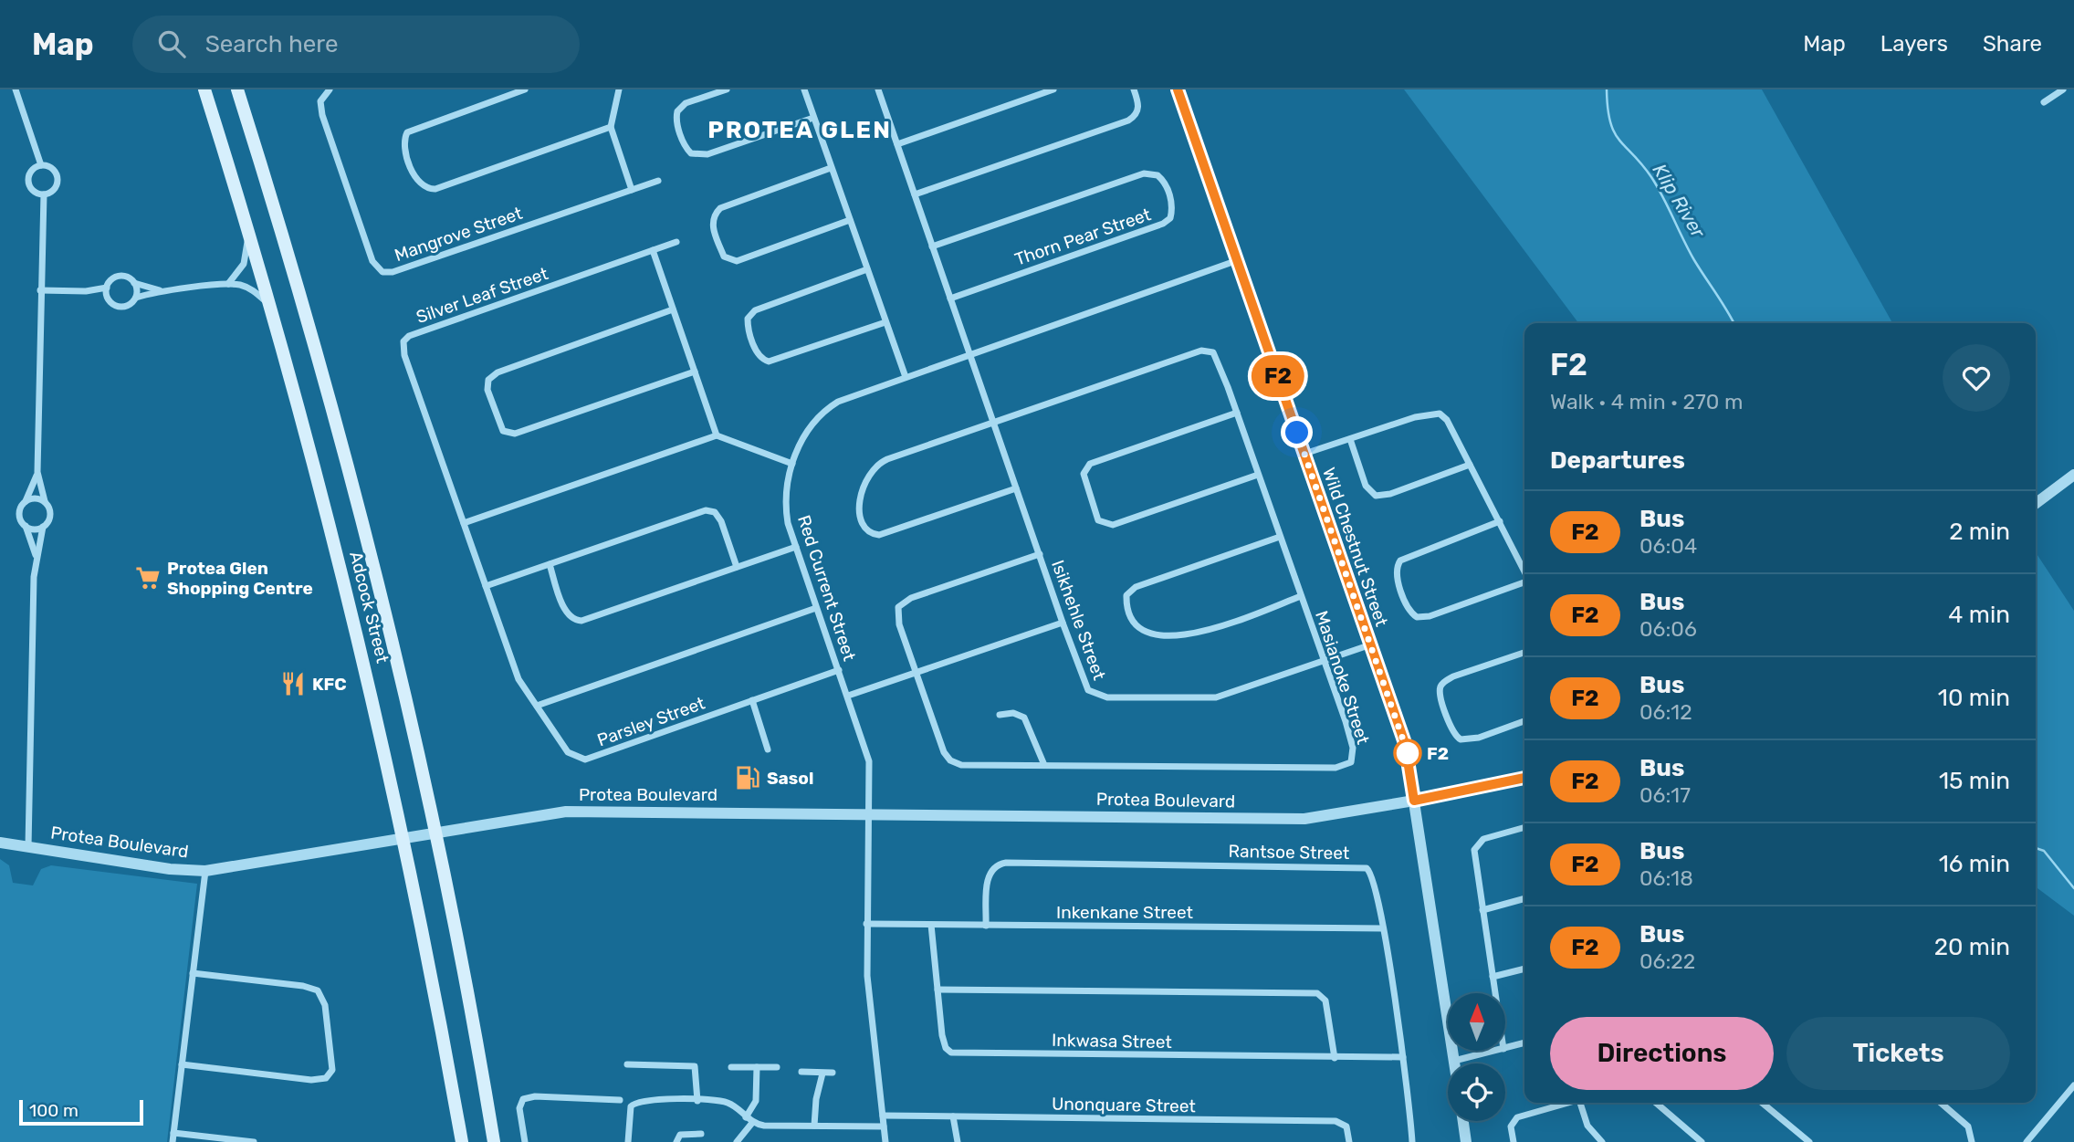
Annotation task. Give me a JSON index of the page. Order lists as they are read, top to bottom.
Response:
{
  "streets": {
    "main road": ["Adcock Street"],
    "street": [
      "Mangrove Street",
      "Thorn Pear Street",
      "Silver Leaf Street",
      "Wild Chestnut Street",
      "Red Current Street",
      "Isikhehle Street",
      "Masianoke Street",
      "Parsley Street",
      "Protea Boulevard",
      "Rantsoe Street",
      "Inkenkane Street",
      "Inkwasa Street",
      "Unonquare Street"
    ]
  },
  "crossings": [
    ["Thorn Pear Street", "Isikhehle Street"],
    ["Silver Leaf Street", "Parsley Street"],
    ["Wild Chestnut Street", "Red Current Street"],
    ["Wild Chestnut Street", "Isikhehle Street"],
    ["Wild Chestnut Street", "Protea Boulevard"],
    ["Red Current Street", "Isikhehle Street"],
    ["Red Current Street", "Parsley Street"],
    ["Red Current Street", "Protea Boulevard"],
    ["Red Current Street", "Inkenkane Street"],
    ["Red Current Street", "Unonquare Street"],
    ["Adcock Street", "Protea Boulevard"],
    ["Isikhehle Street", "Masianoke Street"],
    ["Rantsoe Street", "Inkenkane Street"],
    ["Rantsoe Street", "Inkwasa Street"],
    ["Inkenkane Street", "Inkwasa Street"]
  ],
  "districts": ["PROTEA GLEN"],
  "water": ["Klip River"],
  "places": {
    "supermarket": ["Protea Glen Shopping Centre"],
    "restaurant": ["KFC"],
    "other": ["F2"],
    "fuel station": ["Sasol"]
  },
  "lines": ["bus line F2"],
  "scale_bar": "100 m",
  "north": "top",
  "page": {
    "header": "Map",
    "search": "Search here",
    "nav": ["Map", "Layers", "Share"],
    "on_map": "F2",
    "heading": [
      ["F2", "Walk · 4 min · 270 m"],
      "Departures"
    ],
    "list": [
      {
        "mark": "F2",
        "name": "Bus",
        "note": "06:04",
        "value": "2 min"
      },
      {
        "mark": "F2",
        "name": "Bus",
        "note": "06:06",
        "value": "4 min"
      },
      {
        "mark": "F2",
        "name": "Bus",
        "note": "06:12",
        "value": "10 min"
      },
      {
        "mark": "F2",
        "name": "Bus",
        "note": "06:17",
        "value": "15 min"
      },
      {
        "mark": "F2",
        "name": "Bus",
        "note": "06:18",
        "value": "16 min"
      },
      {
        "mark": "F2",
        "name": "Bus",
        "note": "06:22",
        "value": "20 min"
      }
    ],
    "buttons": ["Directions", "Tickets"],
    "scale": "100 m"
  }
}
